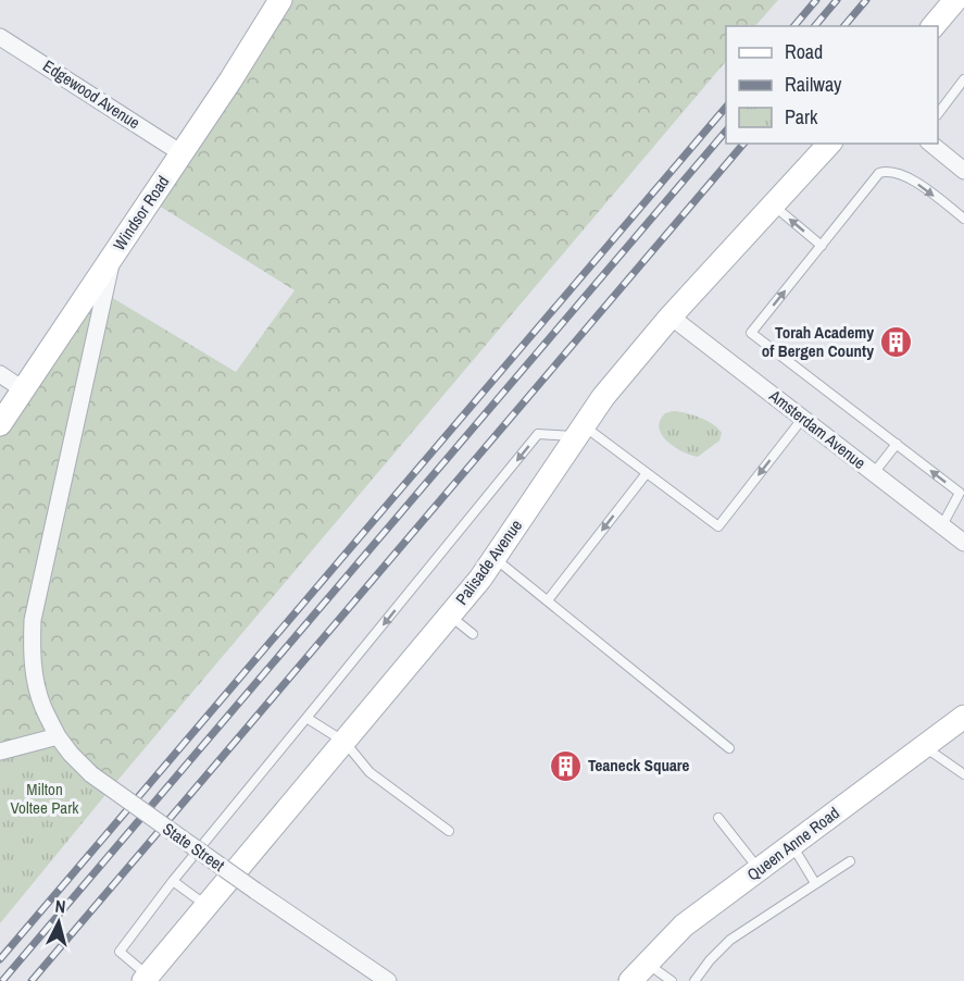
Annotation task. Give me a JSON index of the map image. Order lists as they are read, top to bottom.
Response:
{
  "streets": {
    "street": [
      "Edgewood Avenue",
      "Windsor Road",
      "Amsterdam Avenue",
      "Palisade Avenue",
      "Queen Anne Road",
      "State Street"
    ]
  },
  "crossings": [
    ["Edgewood Avenue", "Windsor Road"],
    ["Windsor Road", "State Street"],
    ["Amsterdam Avenue", "Palisade Avenue"]
  ],
  "parks": ["Milton Voltee Park"],
  "places": {
    "building": ["Torah Academy of Bergen County", "Teaneck Square"]
  },
  "legend": ["Road", "Railway", "Park"],
  "north": "top"
}
